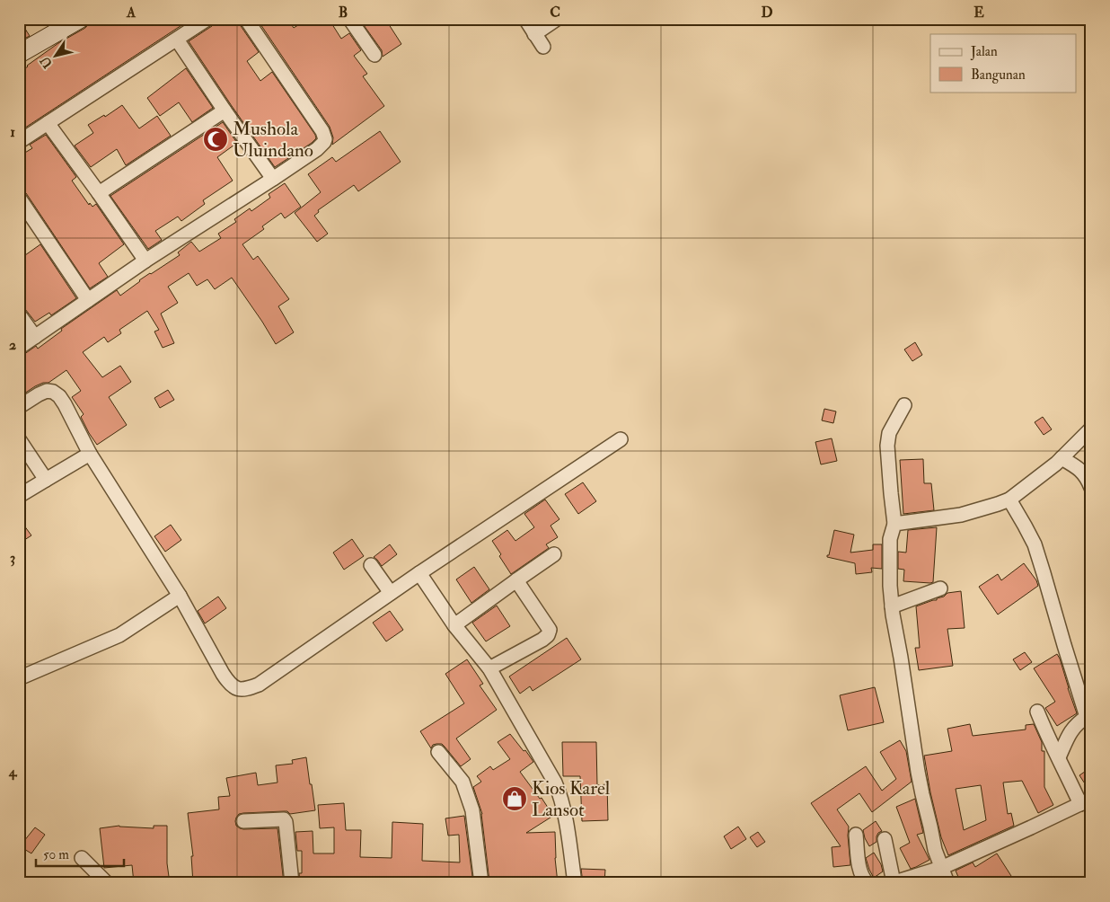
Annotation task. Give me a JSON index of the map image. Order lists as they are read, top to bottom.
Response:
{
  "places": {
    "mosque": ["Mushola Uluindano"],
    "shop": ["Kios Karel Lansot"]
  },
  "legend": ["Jalan", "Bangunan"],
  "scale_bar": "50 m",
  "north": "bottom left",
  "grid": {
    "columns": [
      "A",
      "B",
      "C",
      "D",
      "E"
    ],
    "rows": [
      "1",
      "2",
      "3",
      "4"
    ]
  }
}
